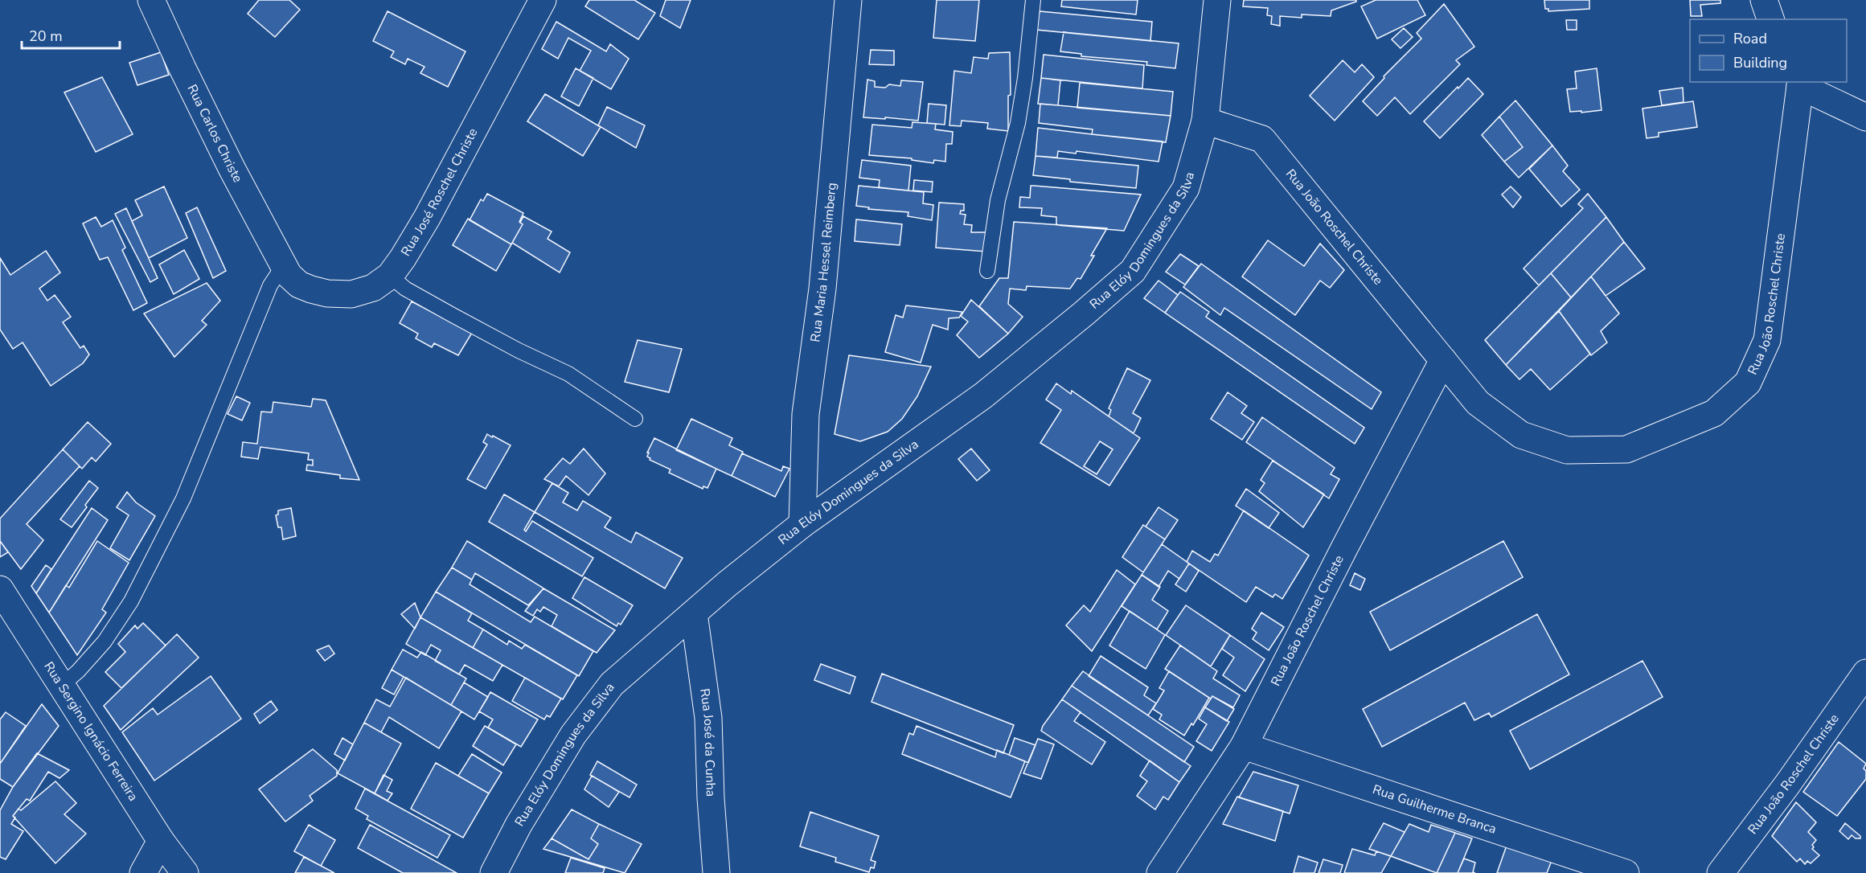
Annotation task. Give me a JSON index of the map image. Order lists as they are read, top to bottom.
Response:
{
  "streets": {
    "street": [
      "Rua Carlos Christe",
      "Rua José Roschel Christe",
      "Rua João Roschel Christe",
      "Rua Elóy Domingues da Silva",
      "Rua Maria Hessel Reimberg",
      "Rua Sergino Ignácio Ferreira",
      "Rua José da Cunha",
      "Rua Guilherme Branca"
    ]
  },
  "crossings": [
    ["Rua Carlos Christe", "Rua José Roschel Christe"],
    ["Rua João Roschel Christe", "Rua Elóy Domingues da Silva"],
    ["Rua João Roschel Christe", "Rua Guilherme Branca"],
    ["Rua Elóy Domingues da Silva", "Rua Maria Hessel Reimberg"],
    ["Rua Elóy Domingues da Silva", "Rua José da Cunha"]
  ],
  "legend": ["Road", "Building"],
  "scale_bar": "20 m"
}
